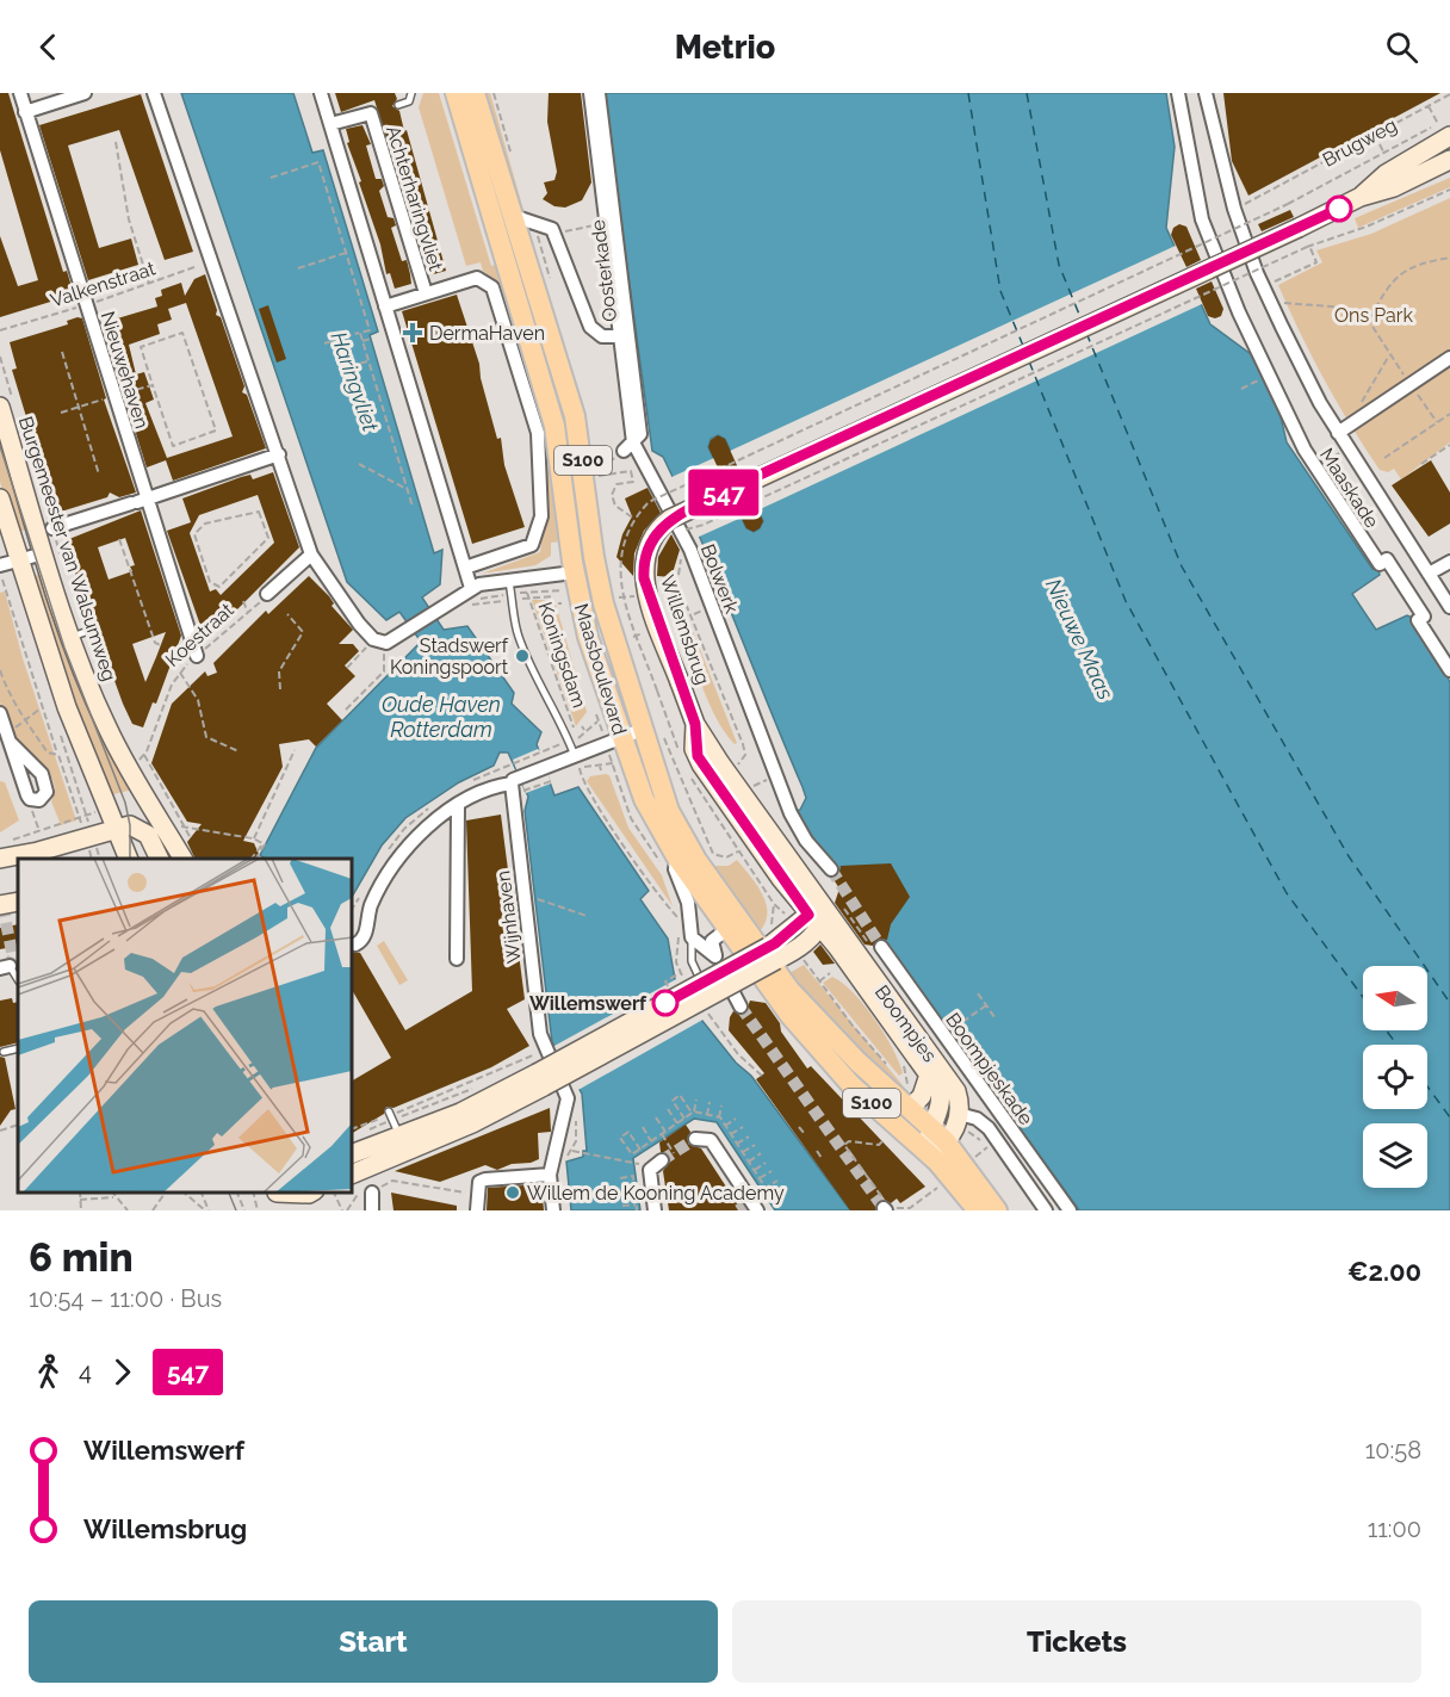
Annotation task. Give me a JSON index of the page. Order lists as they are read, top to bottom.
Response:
{
  "streets": {
    "main road": [
      "Brugweg",
      "S100",
      "Burgemeester van Walsumweg",
      "Willemsbrug",
      "Maasboulevard",
      "Boompjes"
    ],
    "street": [
      "Achterharingvliet",
      "Oosterkade",
      "Nieuwehaven",
      "Maaskade",
      "Bolwerk",
      "Wijnhaven",
      "Boompjeskade"
    ],
    "path": ["Valkenstraat", "Koestraat", "Koningsdam"]
  },
  "crossings": [
    ["Brugweg", "Willemsbrug"],
    ["Oosterkade", "Bolwerk"],
    ["Oosterkade", "Maasboulevard"],
    ["Valkenstraat", "Nieuwehaven"],
    ["Nieuwehaven", "Koestraat"],
    ["S100", "Maasboulevard"],
    ["S100", "Boompjes"],
    ["Willemsbrug", "Boompjes"],
    ["Maasboulevard", "Boompjes"],
    ["Boompjes", "Boompjeskade"]
  ],
  "water": ["Haringvliet", "Nieuwe Maas", "Oude Haven Rotterdam"],
  "parks": ["Ons Park"],
  "places": {
    "health": ["DermaHaven"],
    "other": ["Stadswerf Koningspoort", "Willemswerf", "Willem de Kooning Academy"]
  },
  "lines": ["bus line 547"],
  "north": "left",
  "page": {
    "header": "Metrio",
    "on_map": "547",
    "heading": ["6 min", "10:54 – 11:00 · Bus", "€2.00"],
    "legs": ["4", "547"],
    "list": [
      {
        "name": "Willemswerf",
        "value": "10:58"
      },
      {
        "name": "Willemsbrug",
        "value": "11:00"
      }
    ],
    "buttons": ["Start", "Tickets"]
  }
}
